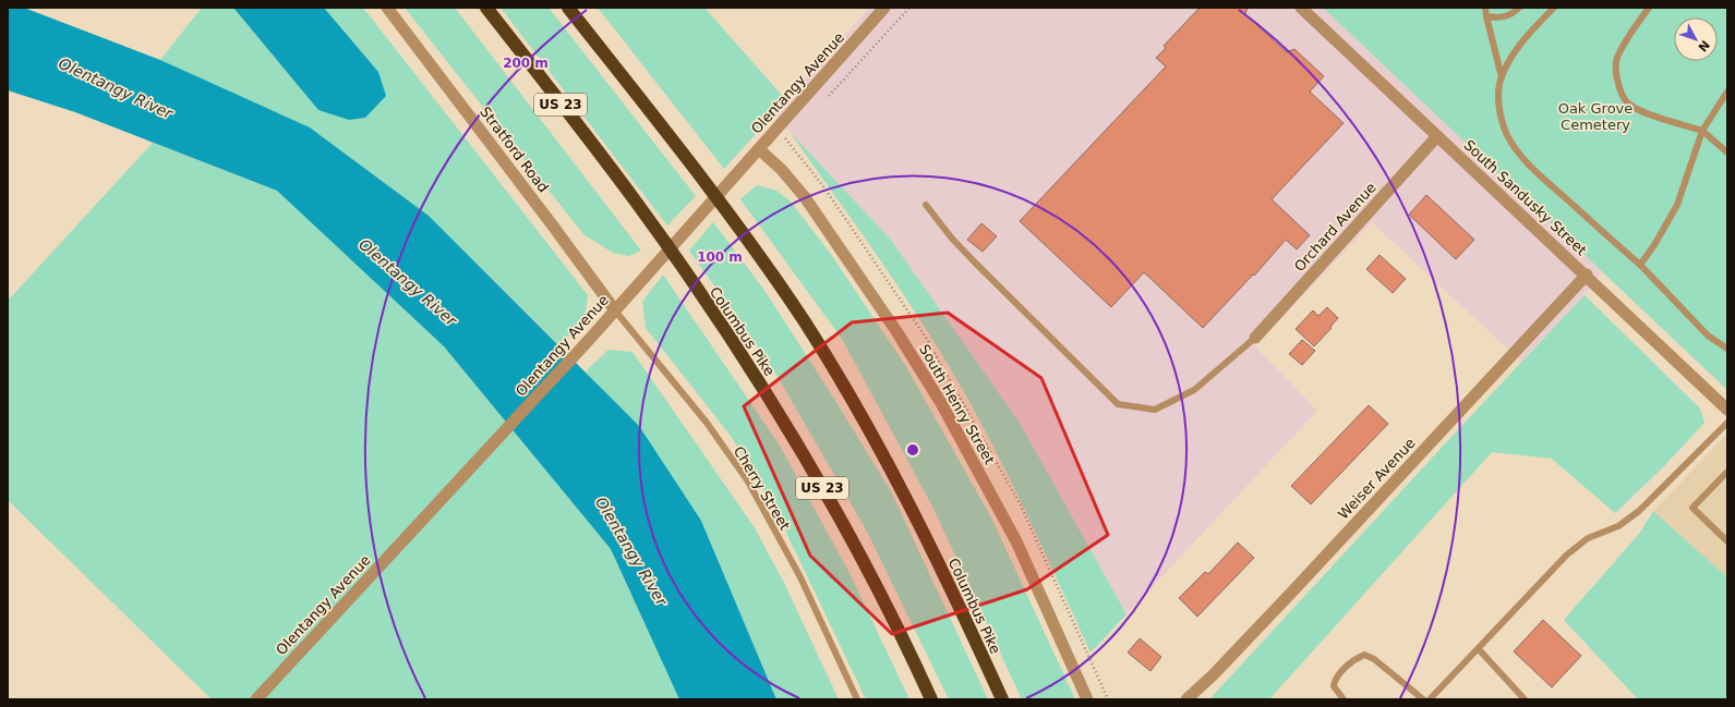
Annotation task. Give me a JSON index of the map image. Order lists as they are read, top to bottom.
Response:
{
  "streets": {
    "highway": ["US 23", "Columbus Pike"],
    "street": [
      "Olentangy Avenue",
      "Stratford Road",
      "South Sandusky Street",
      "Orchard Avenue",
      "South Henry Street",
      "Weiser Avenue"
    ],
    "lane": ["Cherry Street"]
  },
  "crossings": [
    ["Olentangy Avenue", "Stratford Road"],
    ["Olentangy Avenue", "South Henry Street"],
    ["Olentangy Avenue", "Cherry Street"],
    ["Stratford Road", "Cherry Street"],
    ["South Sandusky Street", "Orchard Avenue"],
    ["South Sandusky Street", "Weiser Avenue"]
  ],
  "water": ["Olentangy River"],
  "parks": ["Oak Grove Cemetery"],
  "north": "bottom right",
  "rings": ["200 m", "100 m"]
}
